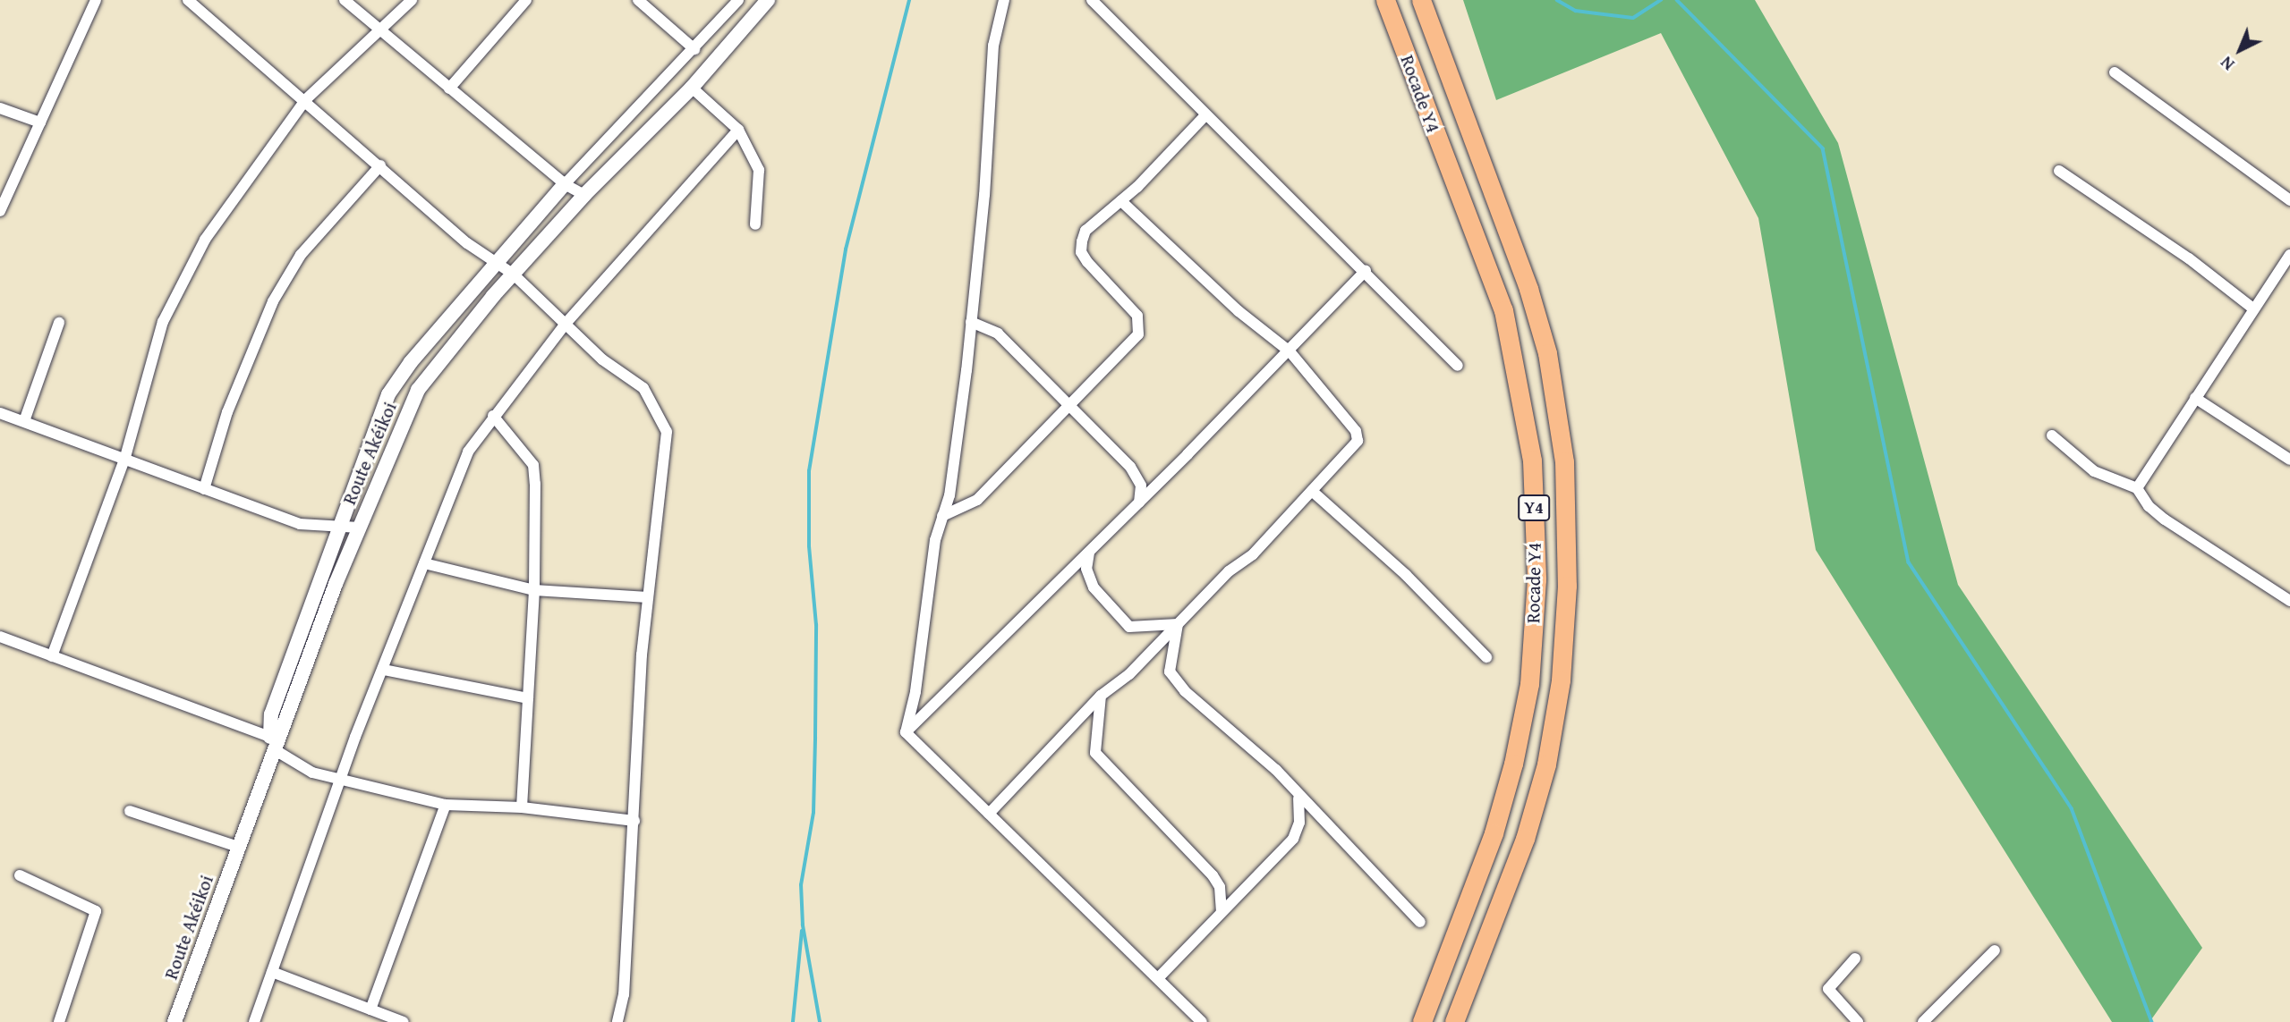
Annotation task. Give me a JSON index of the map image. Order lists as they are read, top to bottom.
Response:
{
  "streets": {
    "highway": ["Rocade Y4", "Y4"],
    "street": ["Route Akéikoi"]
  },
  "north": "bottom left"
}
